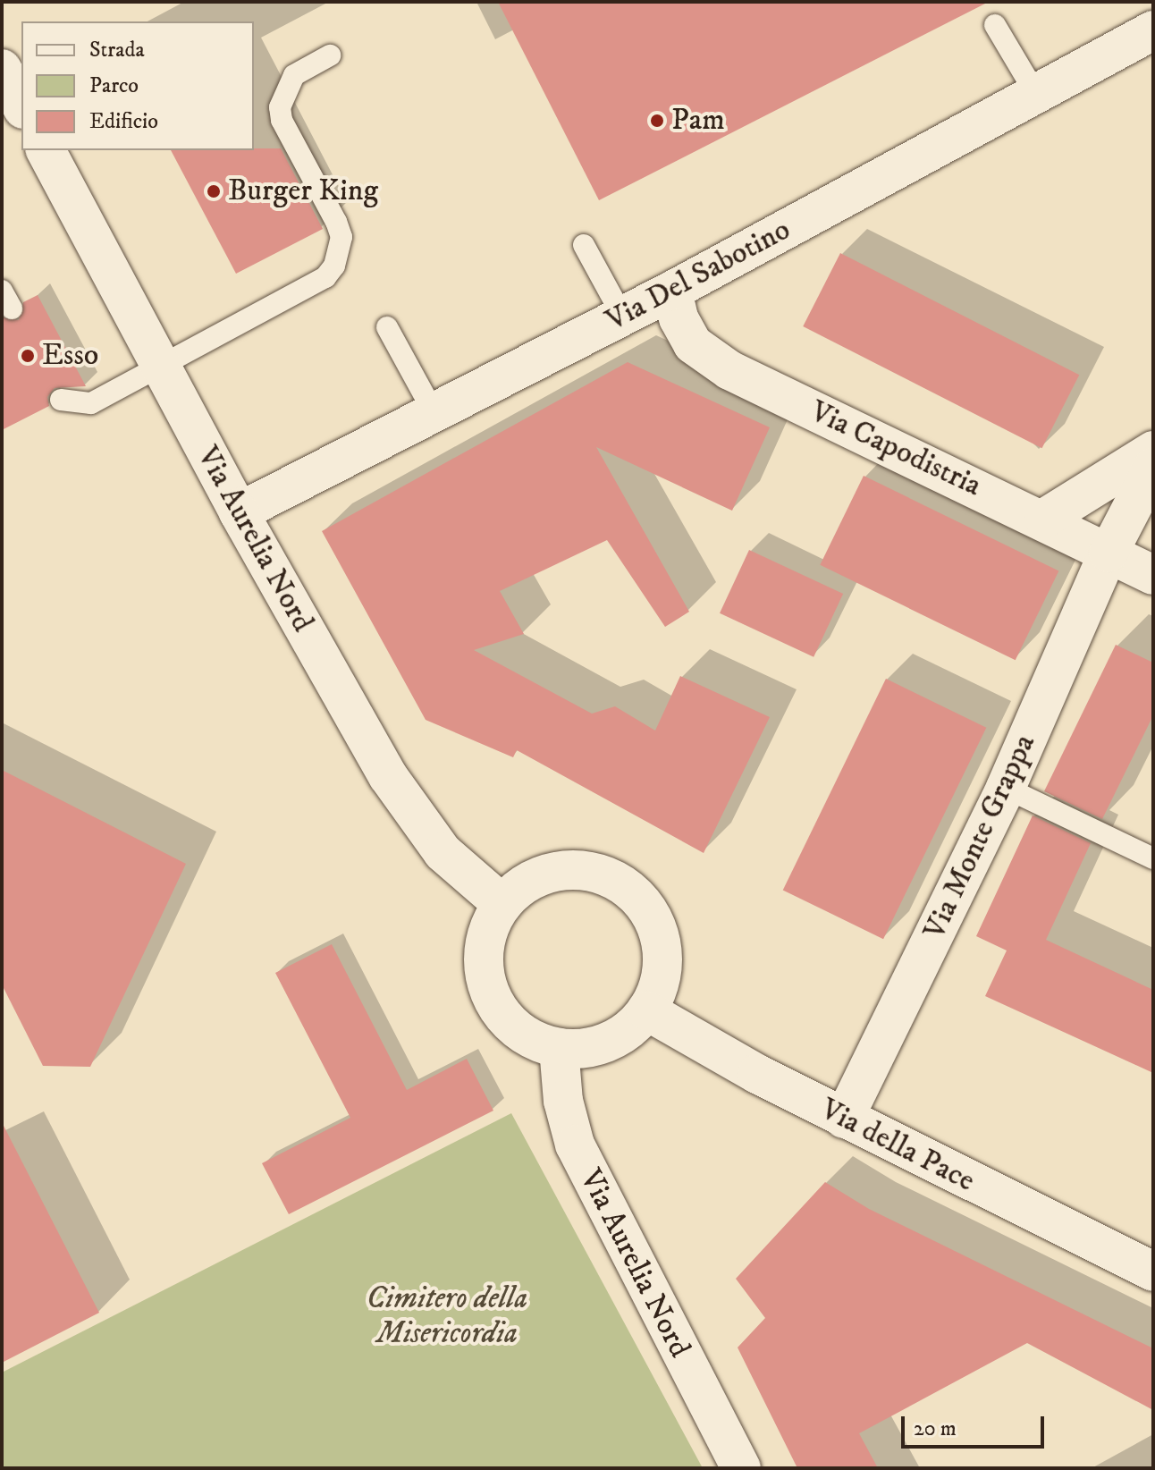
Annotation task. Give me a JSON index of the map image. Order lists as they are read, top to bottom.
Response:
{
  "streets": {
    "street": [
      "Via Del Sabotino",
      "Via Capodistria",
      "Via Aurelia Nord",
      "Via Monte Grappa",
      "Via della Pace"
    ]
  },
  "crossings": [
    ["Via Del Sabotino", "Via Capodistria"],
    ["Via Del Sabotino", "Via Aurelia Nord"],
    ["Via Capodistria", "Via Monte Grappa"],
    ["Via Aurelia Nord", "Via della Pace"],
    ["Via Monte Grappa", "Via della Pace"]
  ],
  "parks": ["Cimitero della Misericordia"],
  "places": ["Pam", "Burger King", "Esso"],
  "legend": ["Strada", "Parco", "Edificio"],
  "scale_bar": "20 m"
}
